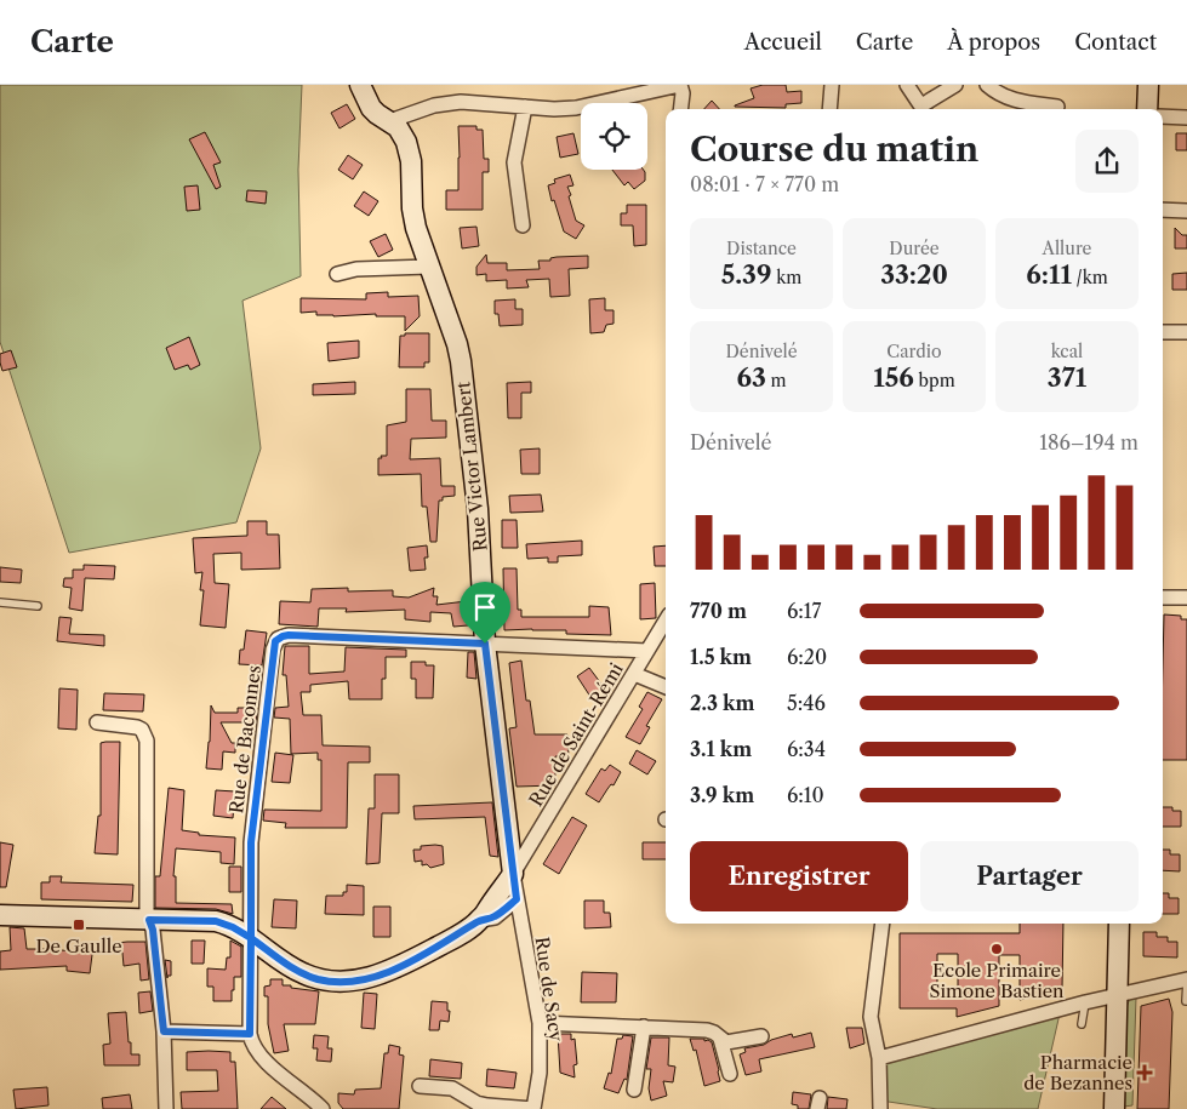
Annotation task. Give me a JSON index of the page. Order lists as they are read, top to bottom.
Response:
{
  "streets": {
    "street": [
      "Rue Victor Lambert",
      "Rue de Saint-Rémi",
      "Rue de Baconnes",
      "Rue de Sacy"
    ]
  },
  "crossings": [
    ["Rue Victor Lambert", "Rue de Saint-Rémi"],
    ["Rue Victor Lambert", "Rue de Baconnes"],
    ["Rue Victor Lambert", "Rue de Sacy"],
    ["Rue de Saint-Rémi", "Rue de Baconnes"],
    ["Rue de Saint-Rémi", "Rue de Sacy"]
  ],
  "places": {
    "transit": ["De Gaulle"],
    "other": ["Ecole Primaire Simone Bastien"],
    "health": ["Pharmacie de Bezannes"]
  },
  "page": {
    "header": "Carte",
    "nav": [
      "Accueil",
      "Carte",
      "À propos",
      "Contact"
    ],
    "heading": ["Course du matin", "08:01 · 7 × 770 m"],
    "stats": [
      ["Distance", "5.39 km"],
      ["Durée", "33:20"],
      ["Allure", "6:11 /km"],
      ["Dénivelé", "63 m"],
      ["Cardio", "156 bpm"],
      ["kcal", "371"]
    ],
    "chart": ["Dénivelé", "186–194 m"],
    "list": [
      {
        "name": "770 m",
        "note": "6:17"
      },
      {
        "name": "1.5 km",
        "note": "6:20"
      },
      {
        "name": "2.3 km",
        "note": "5:46"
      },
      {
        "name": "3.1 km",
        "note": "6:34"
      },
      {
        "name": "3.9 km",
        "note": "6:10"
      }
    ],
    "buttons": ["Enregistrer", "Partager"]
  }
}
